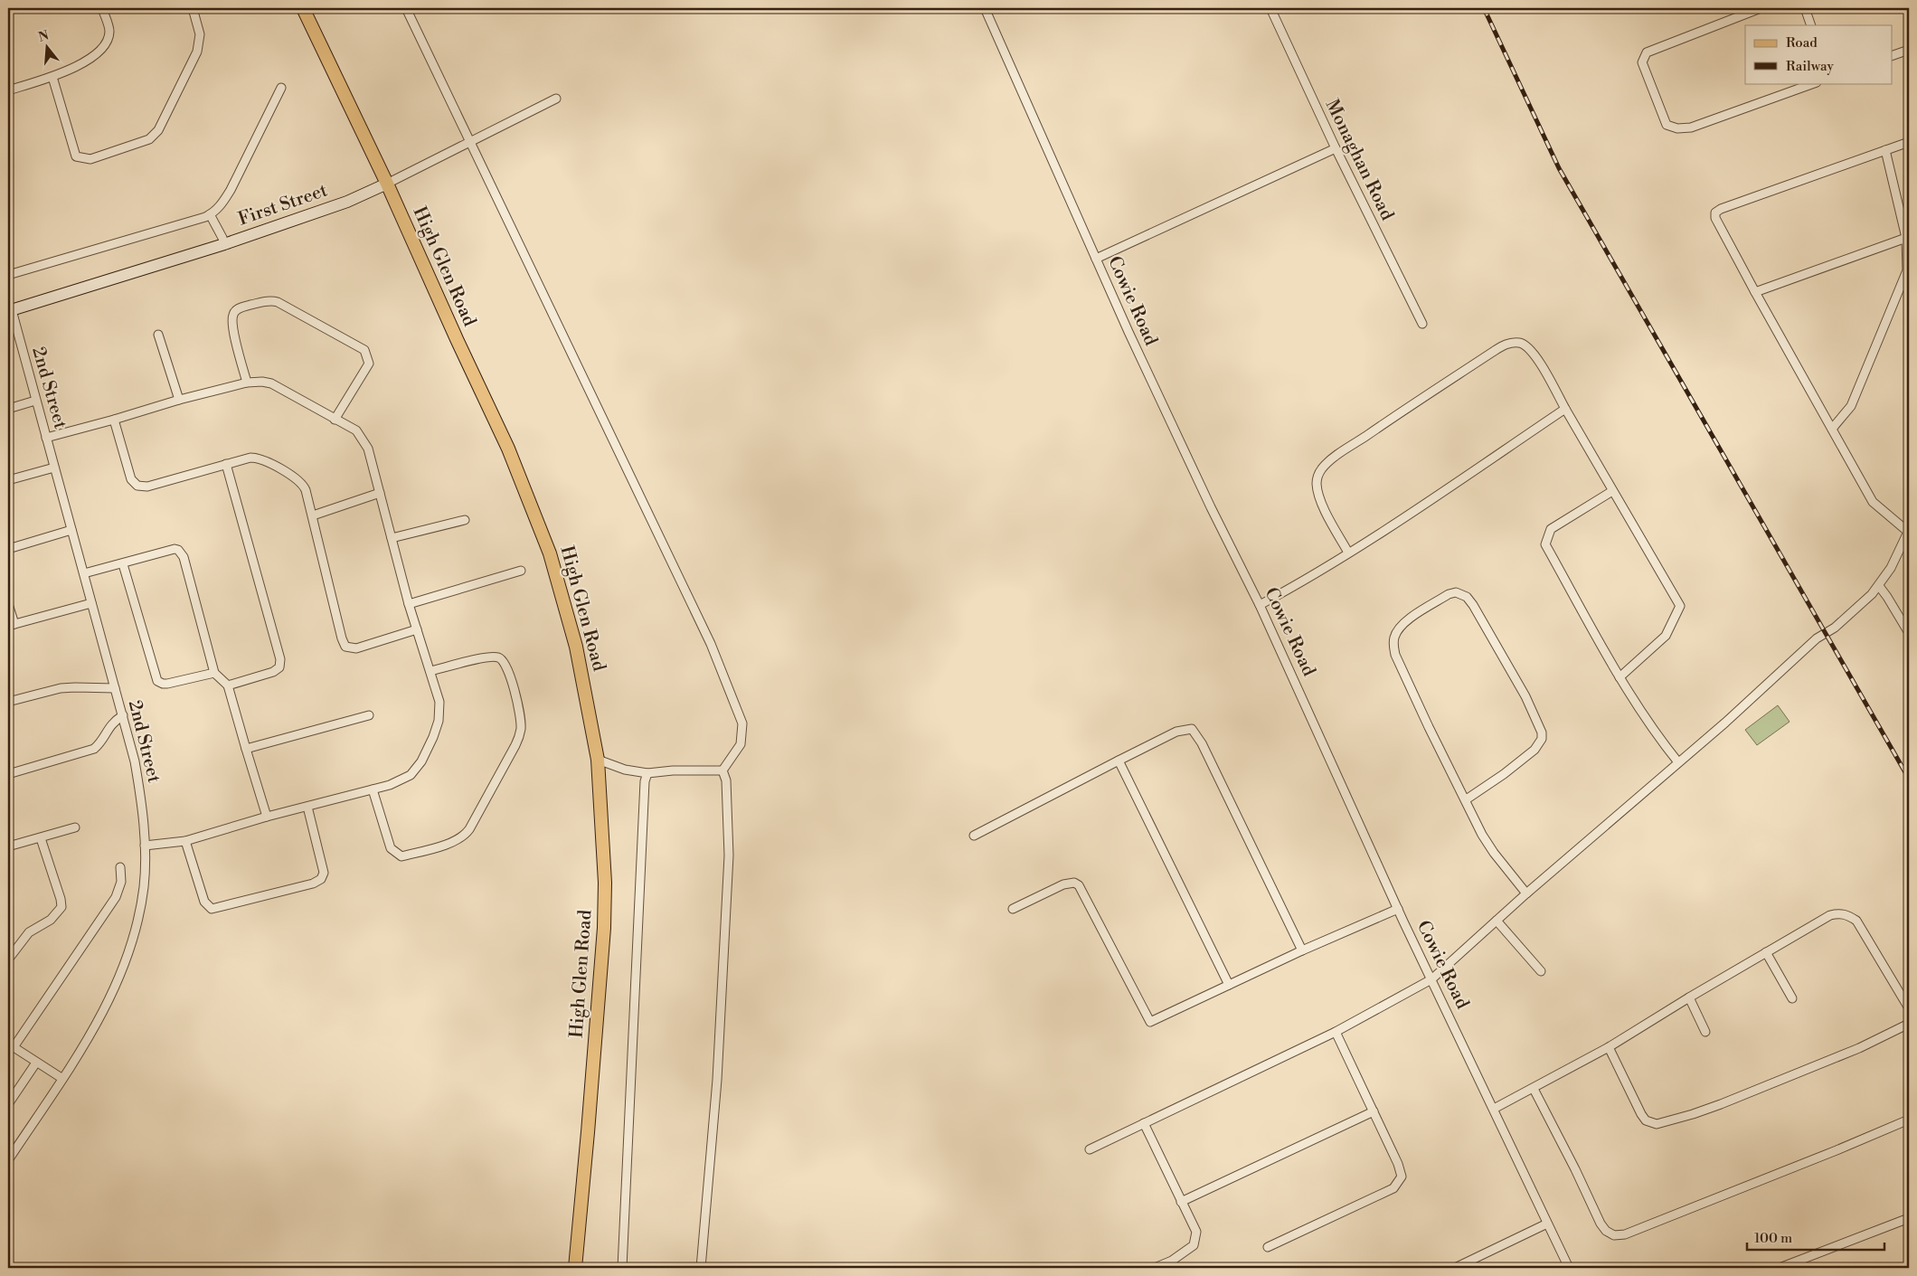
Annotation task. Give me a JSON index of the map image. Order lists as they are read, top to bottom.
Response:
{
  "streets": {
    "main road": ["High Glen Road"],
    "street": [
      "Monaghan Road",
      "First Street",
      "Cowie Road",
      "2nd Street"
    ]
  },
  "crossings": [
    ["First Street", "High Glen Road"],
    ["First Street", "2nd Street"]
  ],
  "legend": ["Road", "Railway"],
  "scale_bar": "100 m",
  "north": "top"
}
